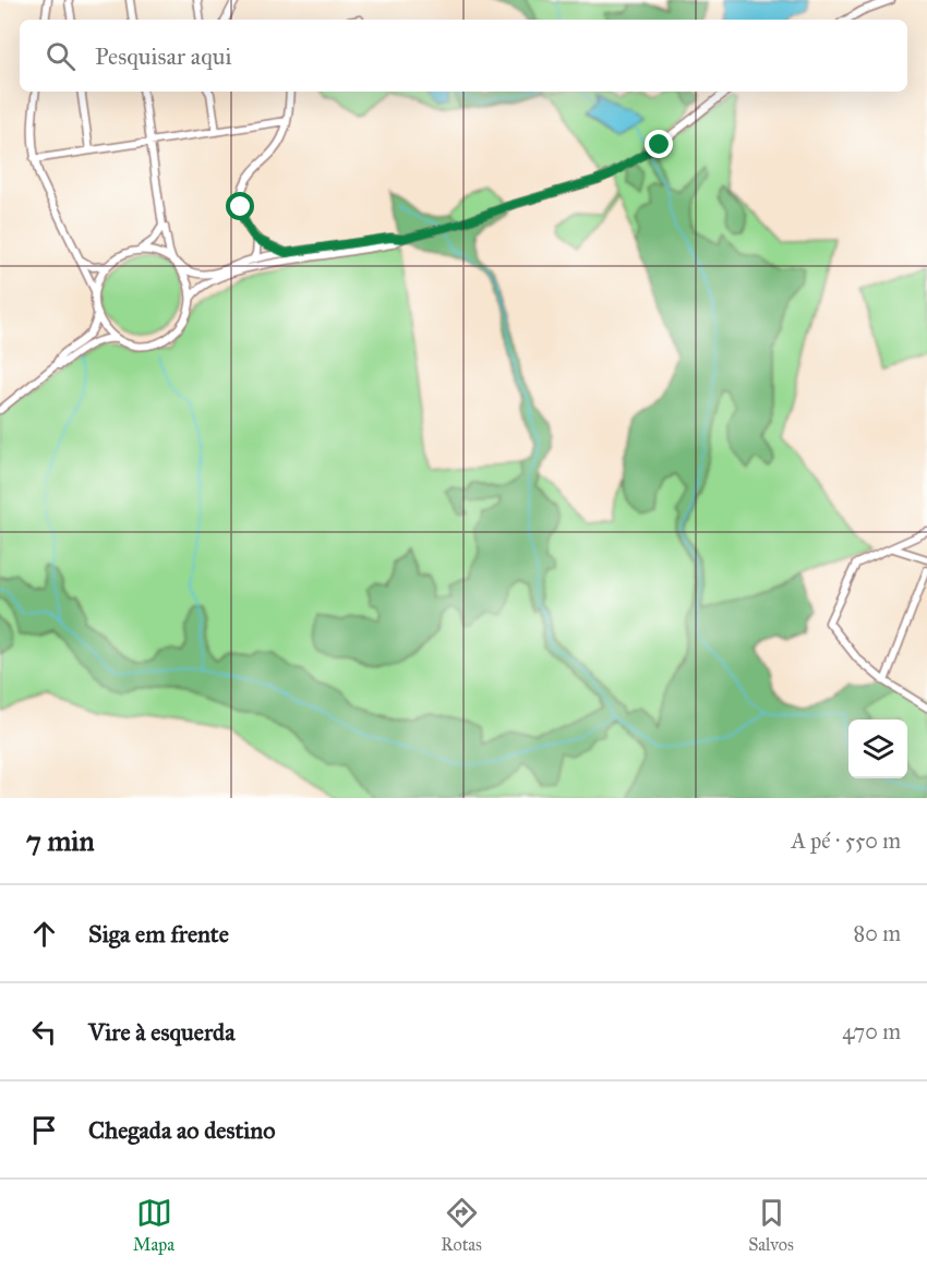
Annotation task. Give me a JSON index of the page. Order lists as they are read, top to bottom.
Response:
{
  "page": {
    "search": "Pesquisar aqui",
    "heading": ["7 min", "A pé · 550 m"],
    "list": [
      ["Siga em frente", "80 m"],
      ["Vire à esquerda", "470 m"],
      "Chegada ao destino"
    ],
    "nav": ["Mapa", "Rotas", "Salvos"]
  }
}
